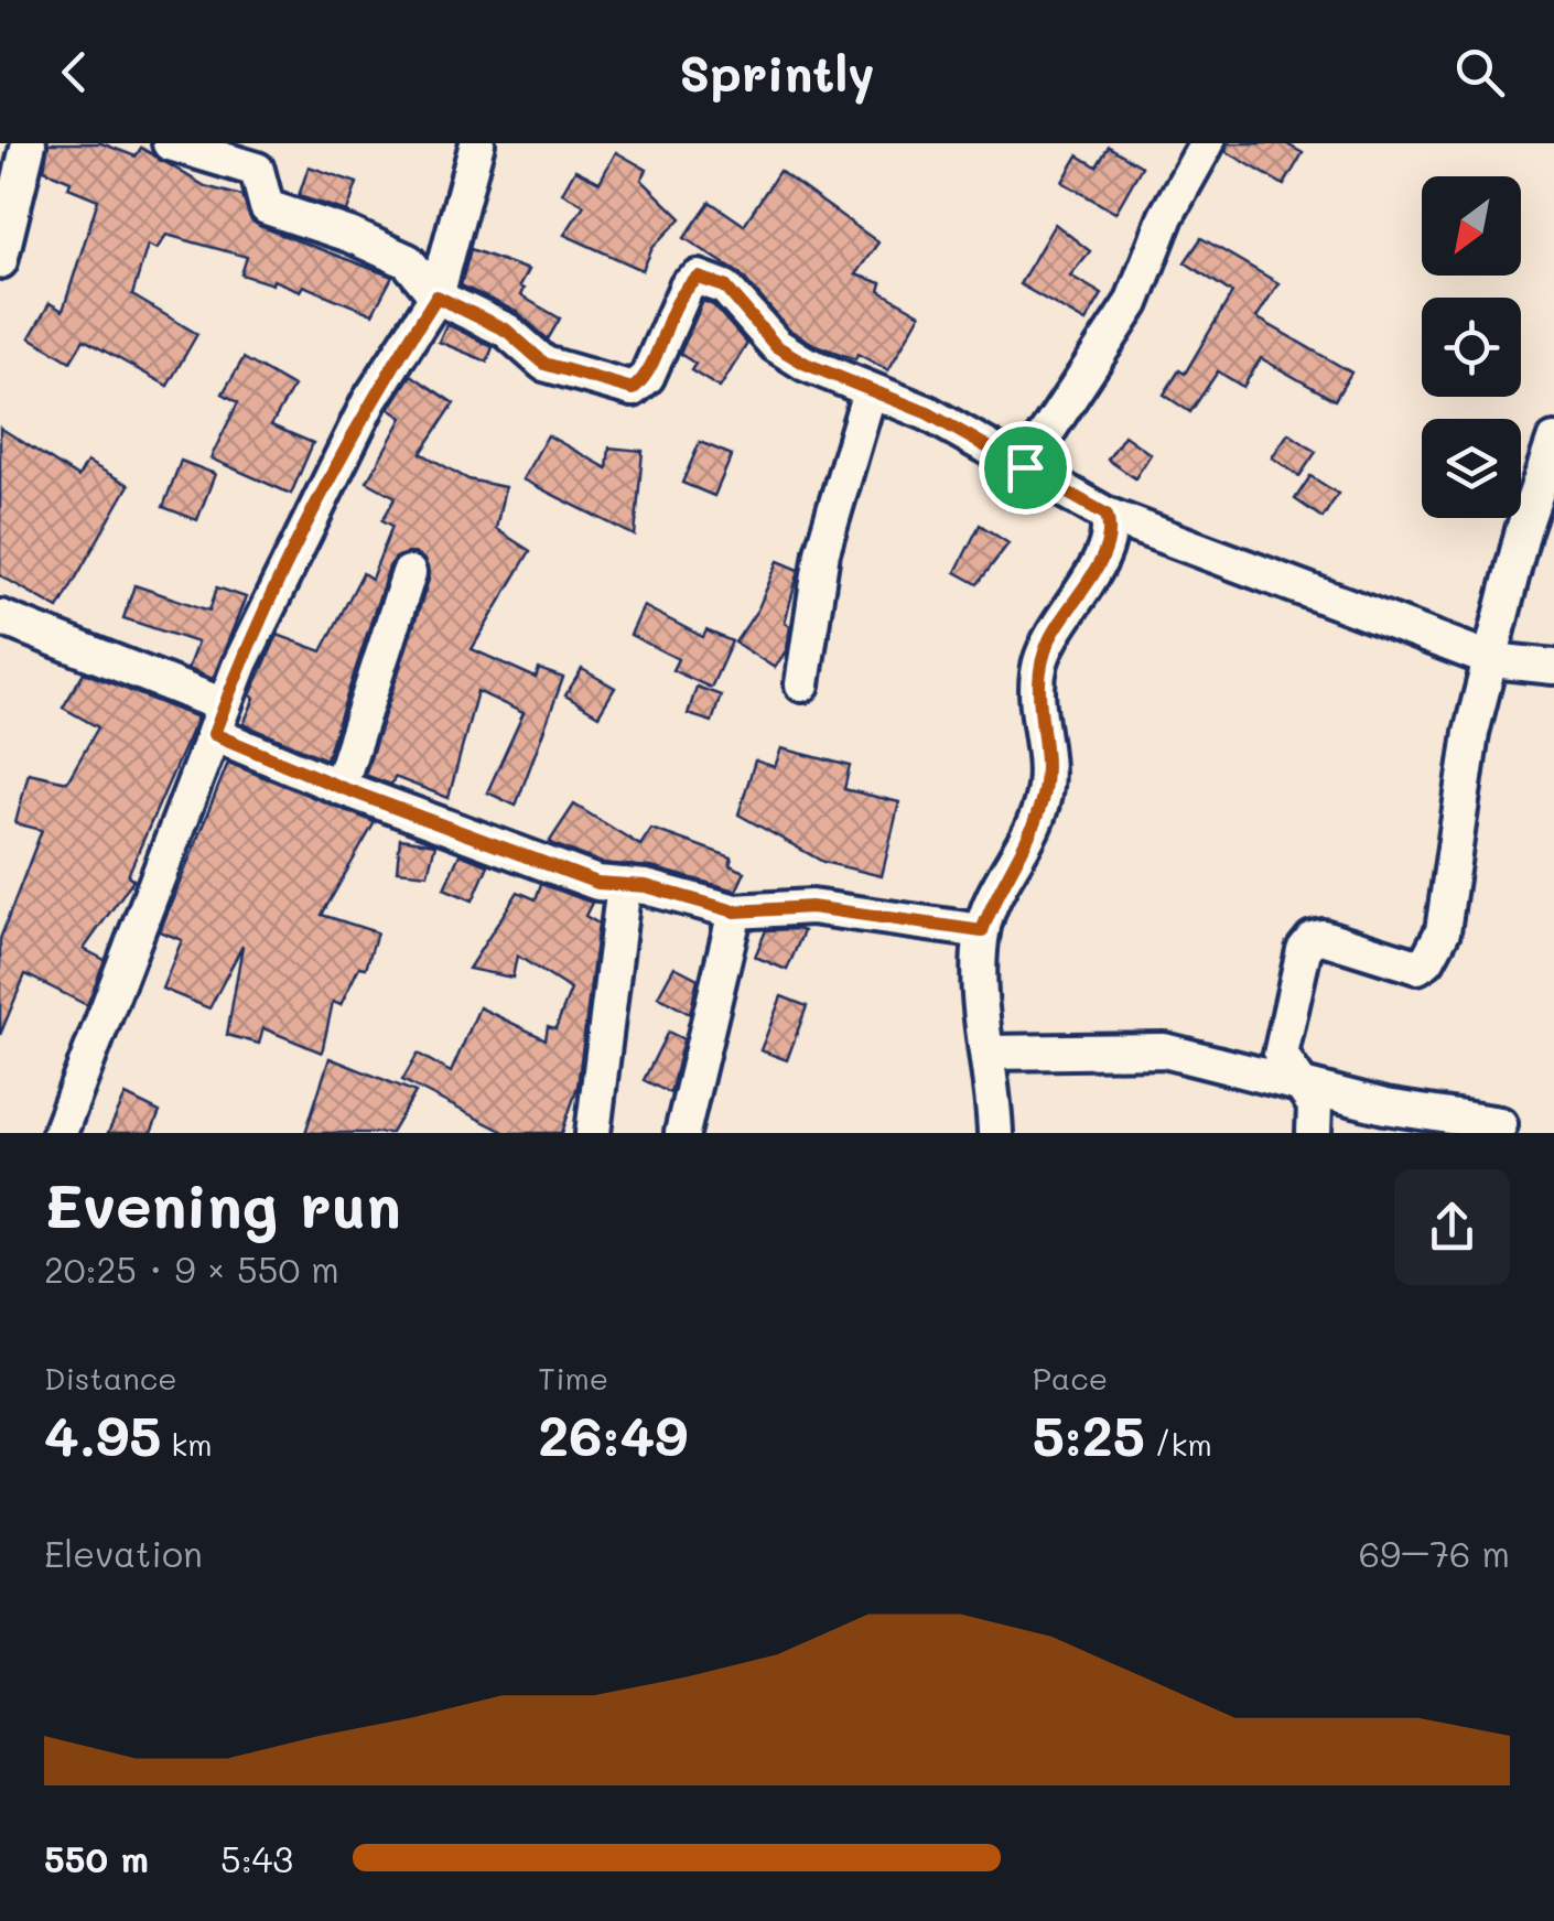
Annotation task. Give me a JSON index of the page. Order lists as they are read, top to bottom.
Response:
{
  "north": "bottom left",
  "page": {
    "header": "Sprintly",
    "heading": ["Evening run", "20:25 · 9 × 550 m"],
    "stats": [
      ["Distance", "4.95 km"],
      ["Time", "26:49"],
      ["Pace", "5:25 /km"]
    ],
    "chart": ["Elevation", "69–76 m"],
    "list": [
      {
        "name": "550 m",
        "note": "5:43"
      }
    ]
  }
}
